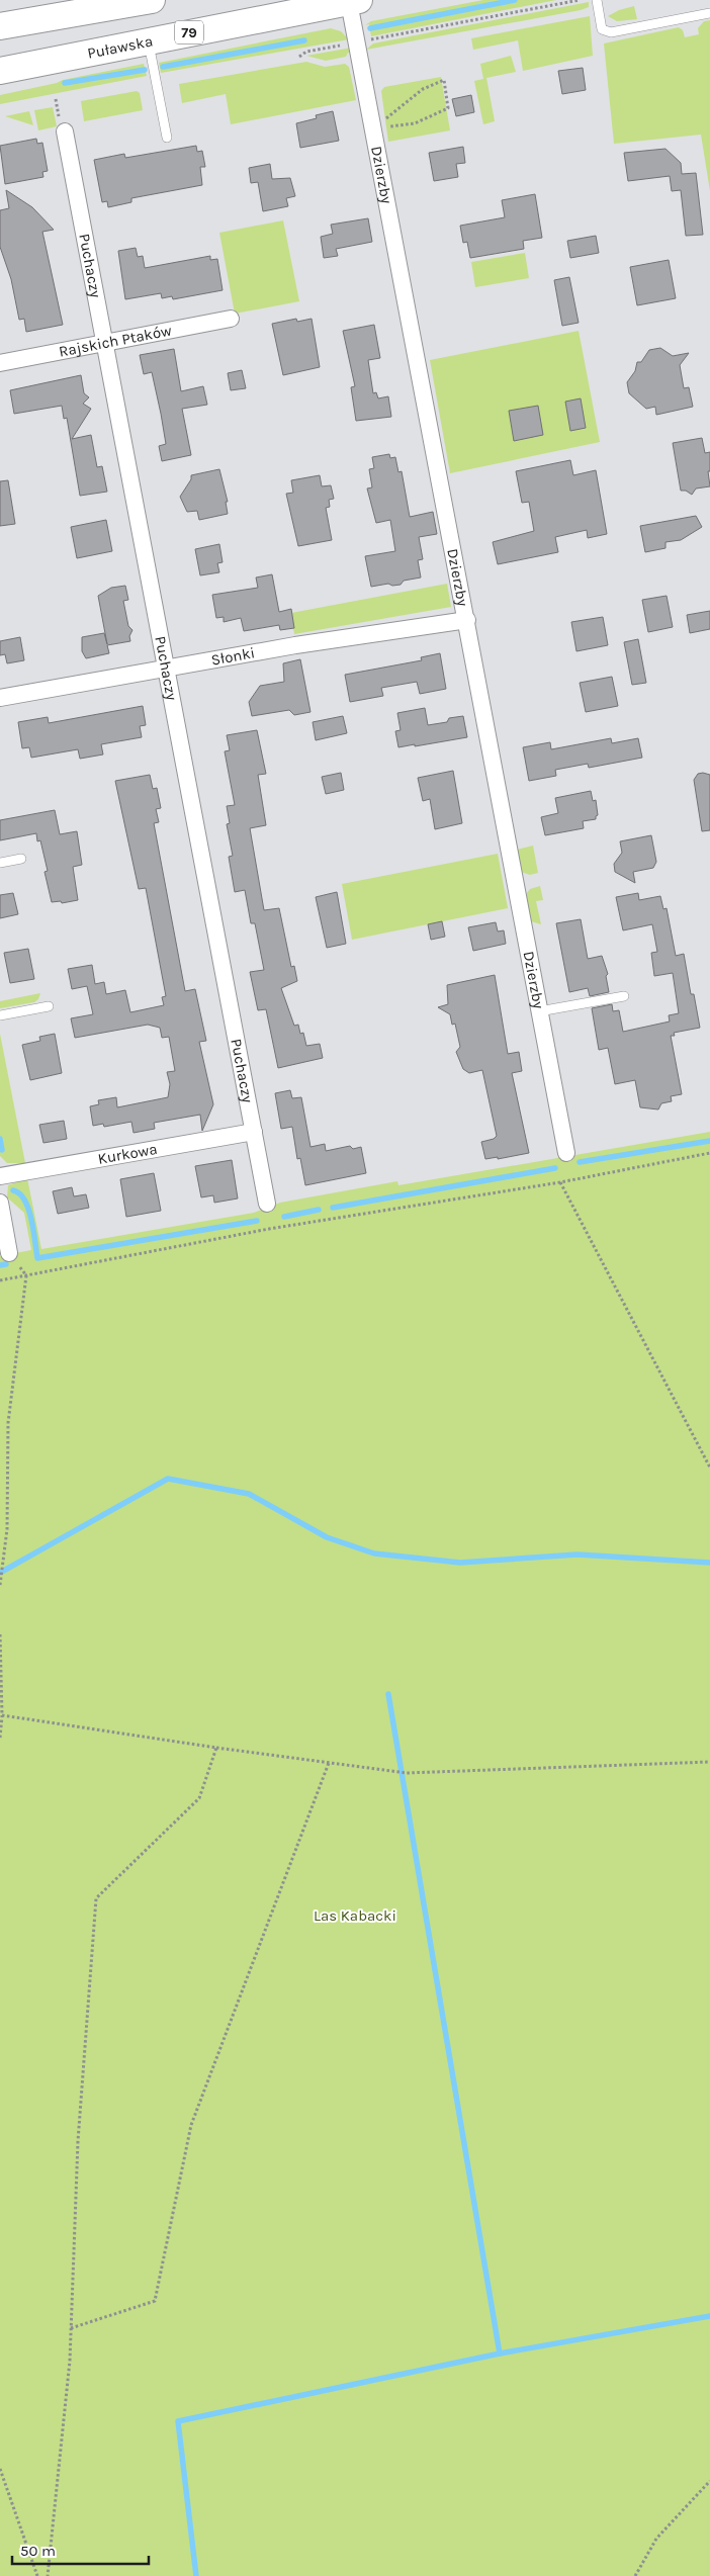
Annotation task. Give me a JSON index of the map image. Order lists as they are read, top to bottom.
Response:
{
  "streets": {
    "main road": ["79", "Puławska"],
    "street": [
      "Dzierzby",
      "Puchaczy",
      "Rajskich Ptaków",
      "Słonki",
      "Kurkowa"
    ]
  },
  "crossings": [
    ["Puławska", "Dzierzby"],
    ["Dzierzby", "Słonki"],
    ["Puchaczy", "Rajskich Ptaków"],
    ["Puchaczy", "Słonki"],
    ["Puchaczy", "Kurkowa"]
  ],
  "parks": ["Las Kabacki"],
  "scale_bar": "50 m"
}
